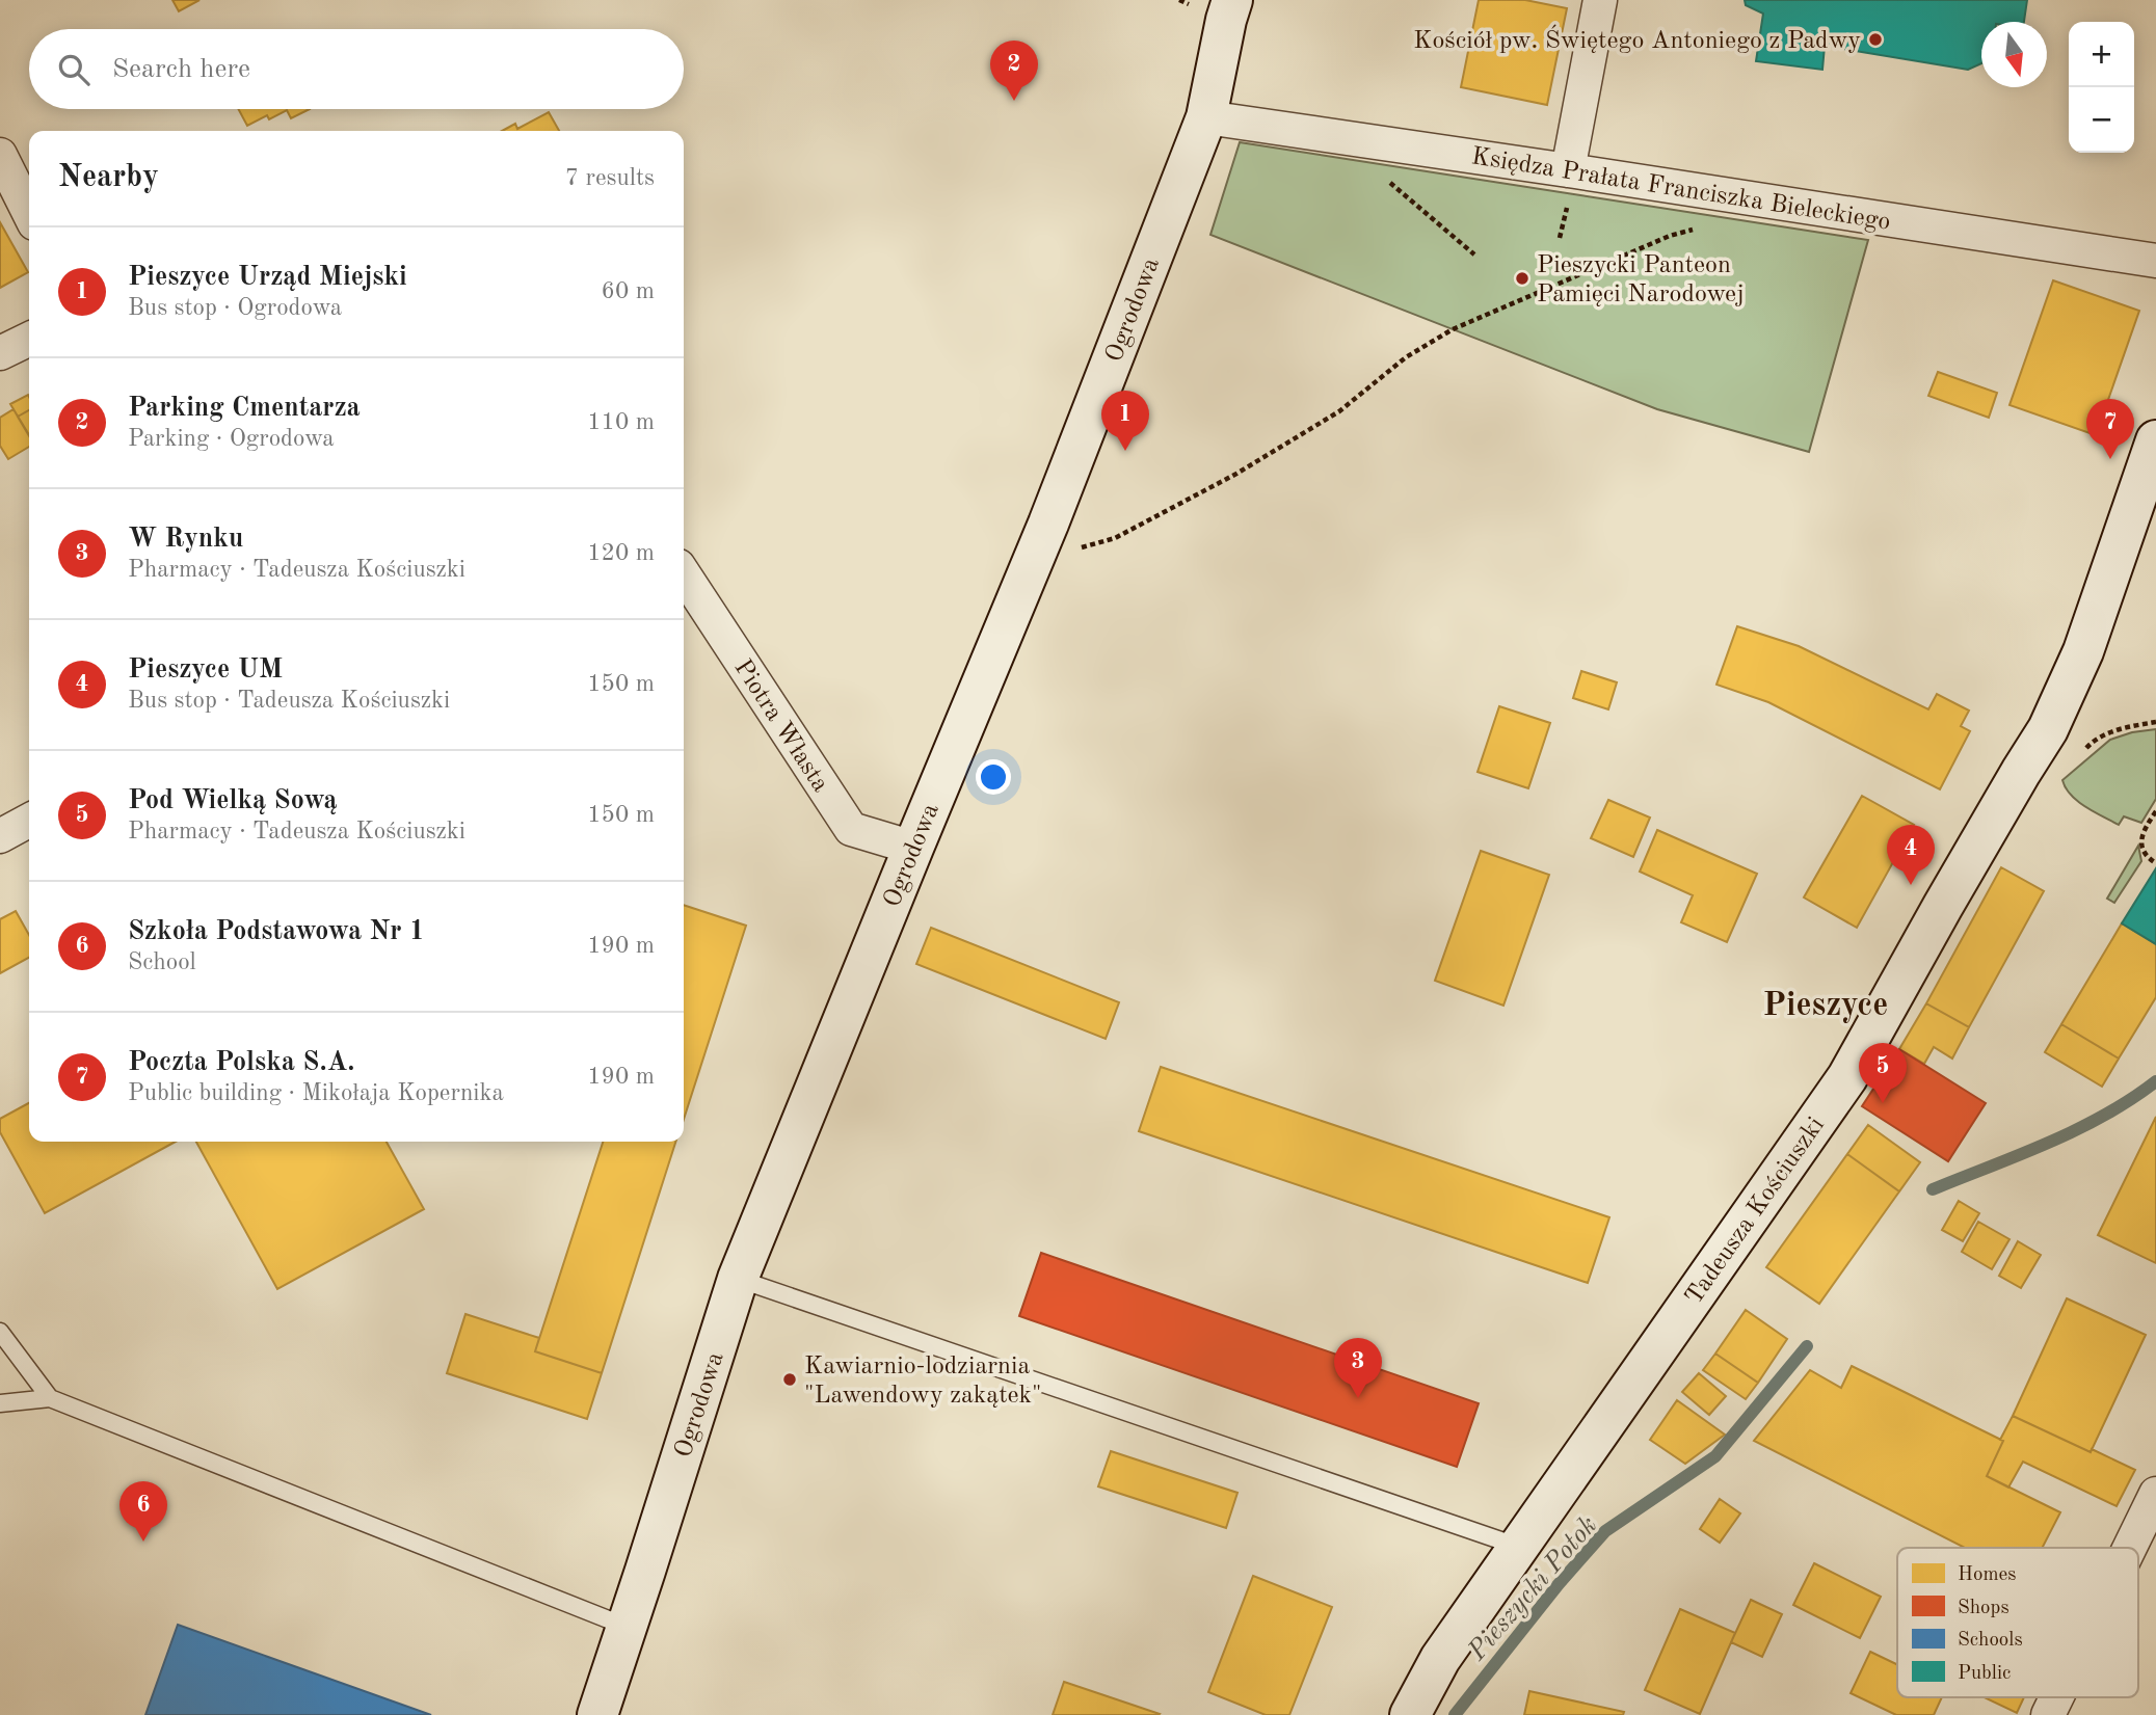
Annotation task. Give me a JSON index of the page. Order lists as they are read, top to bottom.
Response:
{
  "streets": {
    "street": [
      "Księdza Prałata Franciszka Bieleckiego",
      "Ogrodowa",
      "Piotra Własta",
      "Tadeusza Kościuszki"
    ]
  },
  "crossings": [
    ["Księdza Prałata Franciszka Bieleckiego", "Ogrodowa"],
    ["Ogrodowa", "Piotra Własta"]
  ],
  "districts": ["Pieszyce"],
  "water": ["Pieszycki Potok"],
  "places": ["Kościół pw. Świętego Antoniego z Padwy", "Pieszycki Panteon Pamięci Narodowej", "Kawiarnio-lodziarnia \"Lawendowy zakątek\""],
  "legend": [
    "Homes",
    "Shops",
    "Schools",
    "Public"
  ],
  "north": "bottom",
  "page": {
    "map_buttons": ["+", "−"],
    "search": "Search here",
    "pins": [
      "2",
      "1",
      "7",
      "4",
      "5",
      "3",
      "6"
    ],
    "heading": ["Nearby", "7 results"],
    "list": [
      {
        "mark": "1",
        "name": "Pieszyce Urząd Miejski",
        "note": "Bus stop · Ogrodowa",
        "value": "60 m"
      },
      {
        "mark": "2",
        "name": "Parking Cmentarza",
        "note": "Parking · Ogrodowa",
        "value": "110 m"
      },
      {
        "mark": "3",
        "name": "W Rynku",
        "note": "Pharmacy · Tadeusza Kościuszki",
        "value": "120 m"
      },
      {
        "mark": "4",
        "name": "Pieszyce UM",
        "note": "Bus stop · Tadeusza Kościuszki",
        "value": "150 m"
      },
      {
        "mark": "5",
        "name": "Pod Wielką Sową",
        "note": "Pharmacy · Tadeusza Kościuszki",
        "value": "150 m"
      },
      {
        "mark": "6",
        "name": "Szkoła Podstawowa Nr 1",
        "note": "School",
        "value": "190 m"
      },
      {
        "mark": "7",
        "name": "Poczta Polska S.A.",
        "note": "Public building · Mikołaja Kopernika",
        "value": "190 m"
      }
    ]
  }
}
